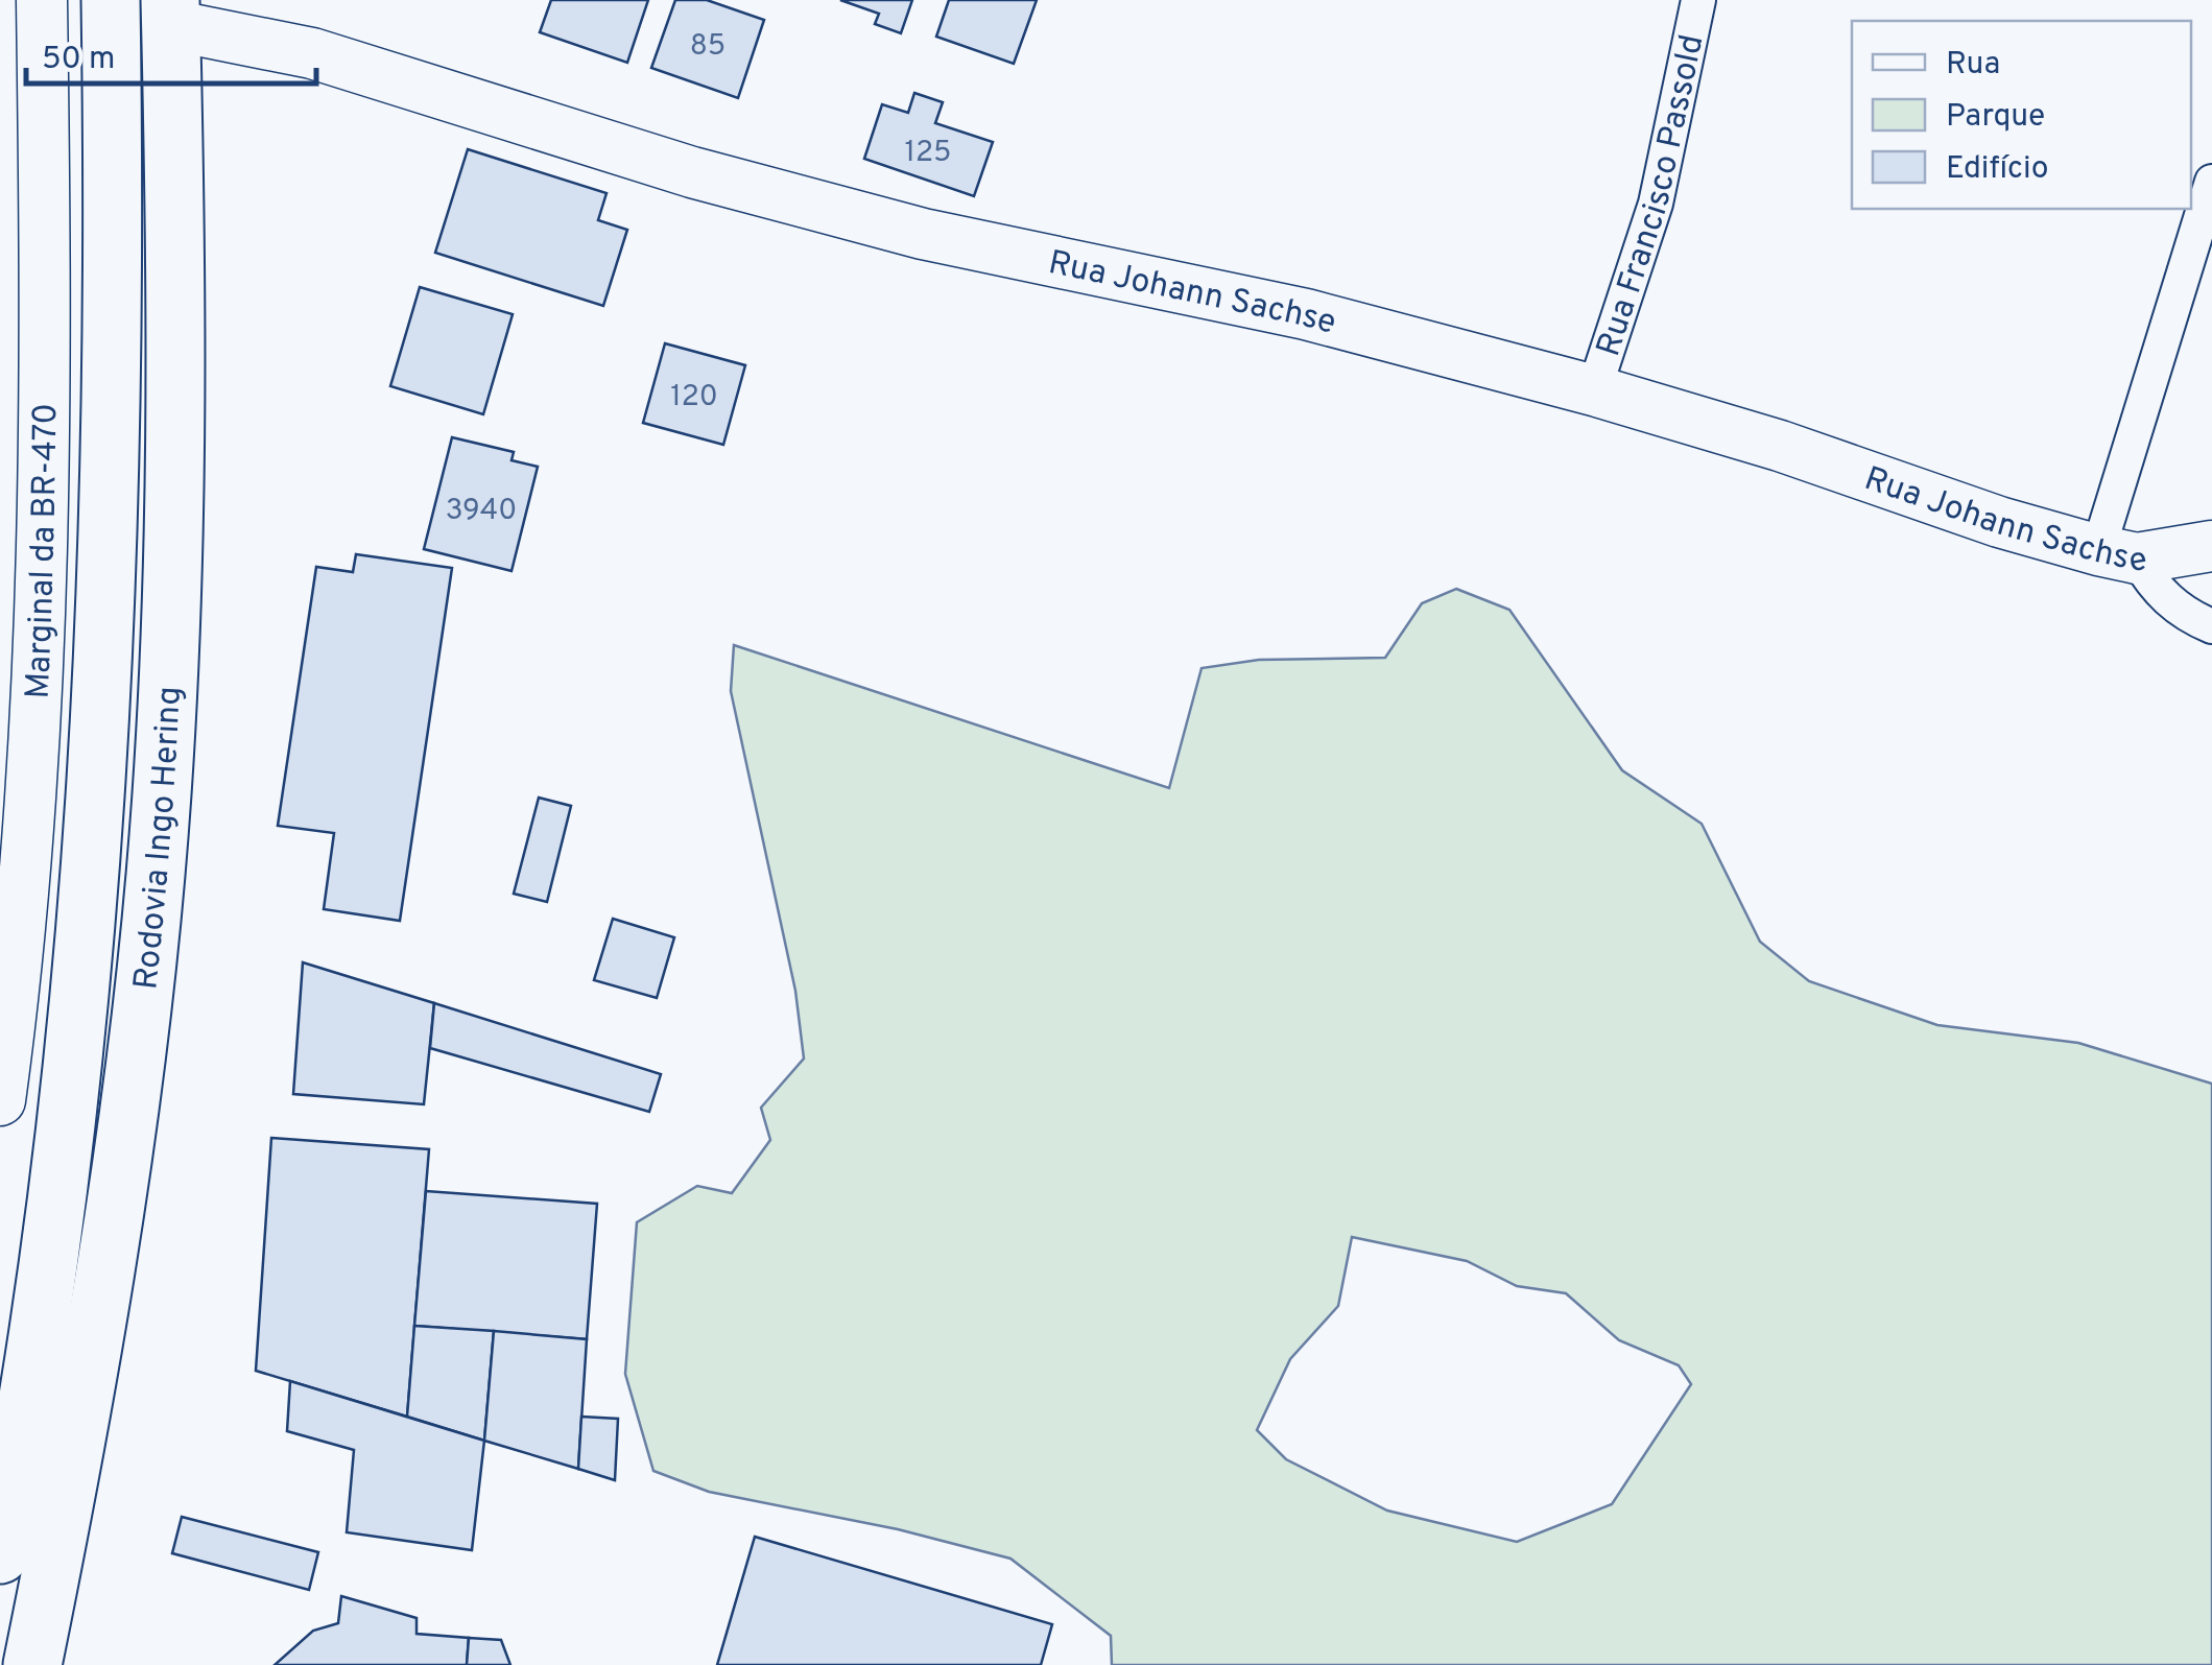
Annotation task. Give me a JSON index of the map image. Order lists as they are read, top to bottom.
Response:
{
  "streets": {
    "highway": ["Rodovia Ingo Hering"],
    "street": ["Rua Francisco Passold", "Rua Johann Sachse", "Marginal da BR-470"]
  },
  "crossings": [
    ["Rua Francisco Passold", "Rua Johann Sachse"],
    ["Rua Johann Sachse", "Rodovia Ingo Hering"]
  ],
  "house_numbers": [
    "85",
    "125",
    "120",
    "3940"
  ],
  "legend": ["Rua", "Parque", "Edifício"],
  "scale_bar": "50 m"
}
